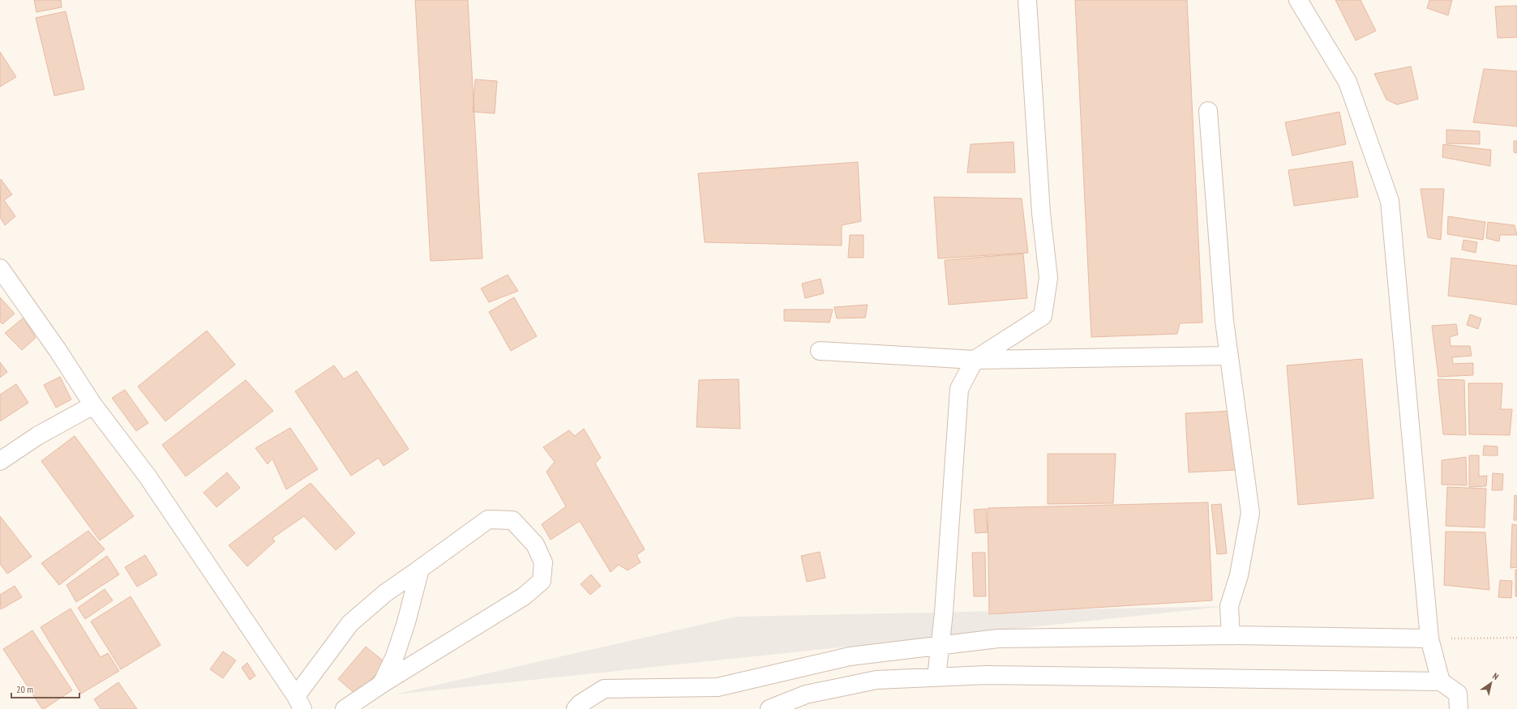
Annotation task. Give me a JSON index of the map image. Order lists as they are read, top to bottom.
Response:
{
  "scale_bar": "20 m",
  "north": "top right"
}
